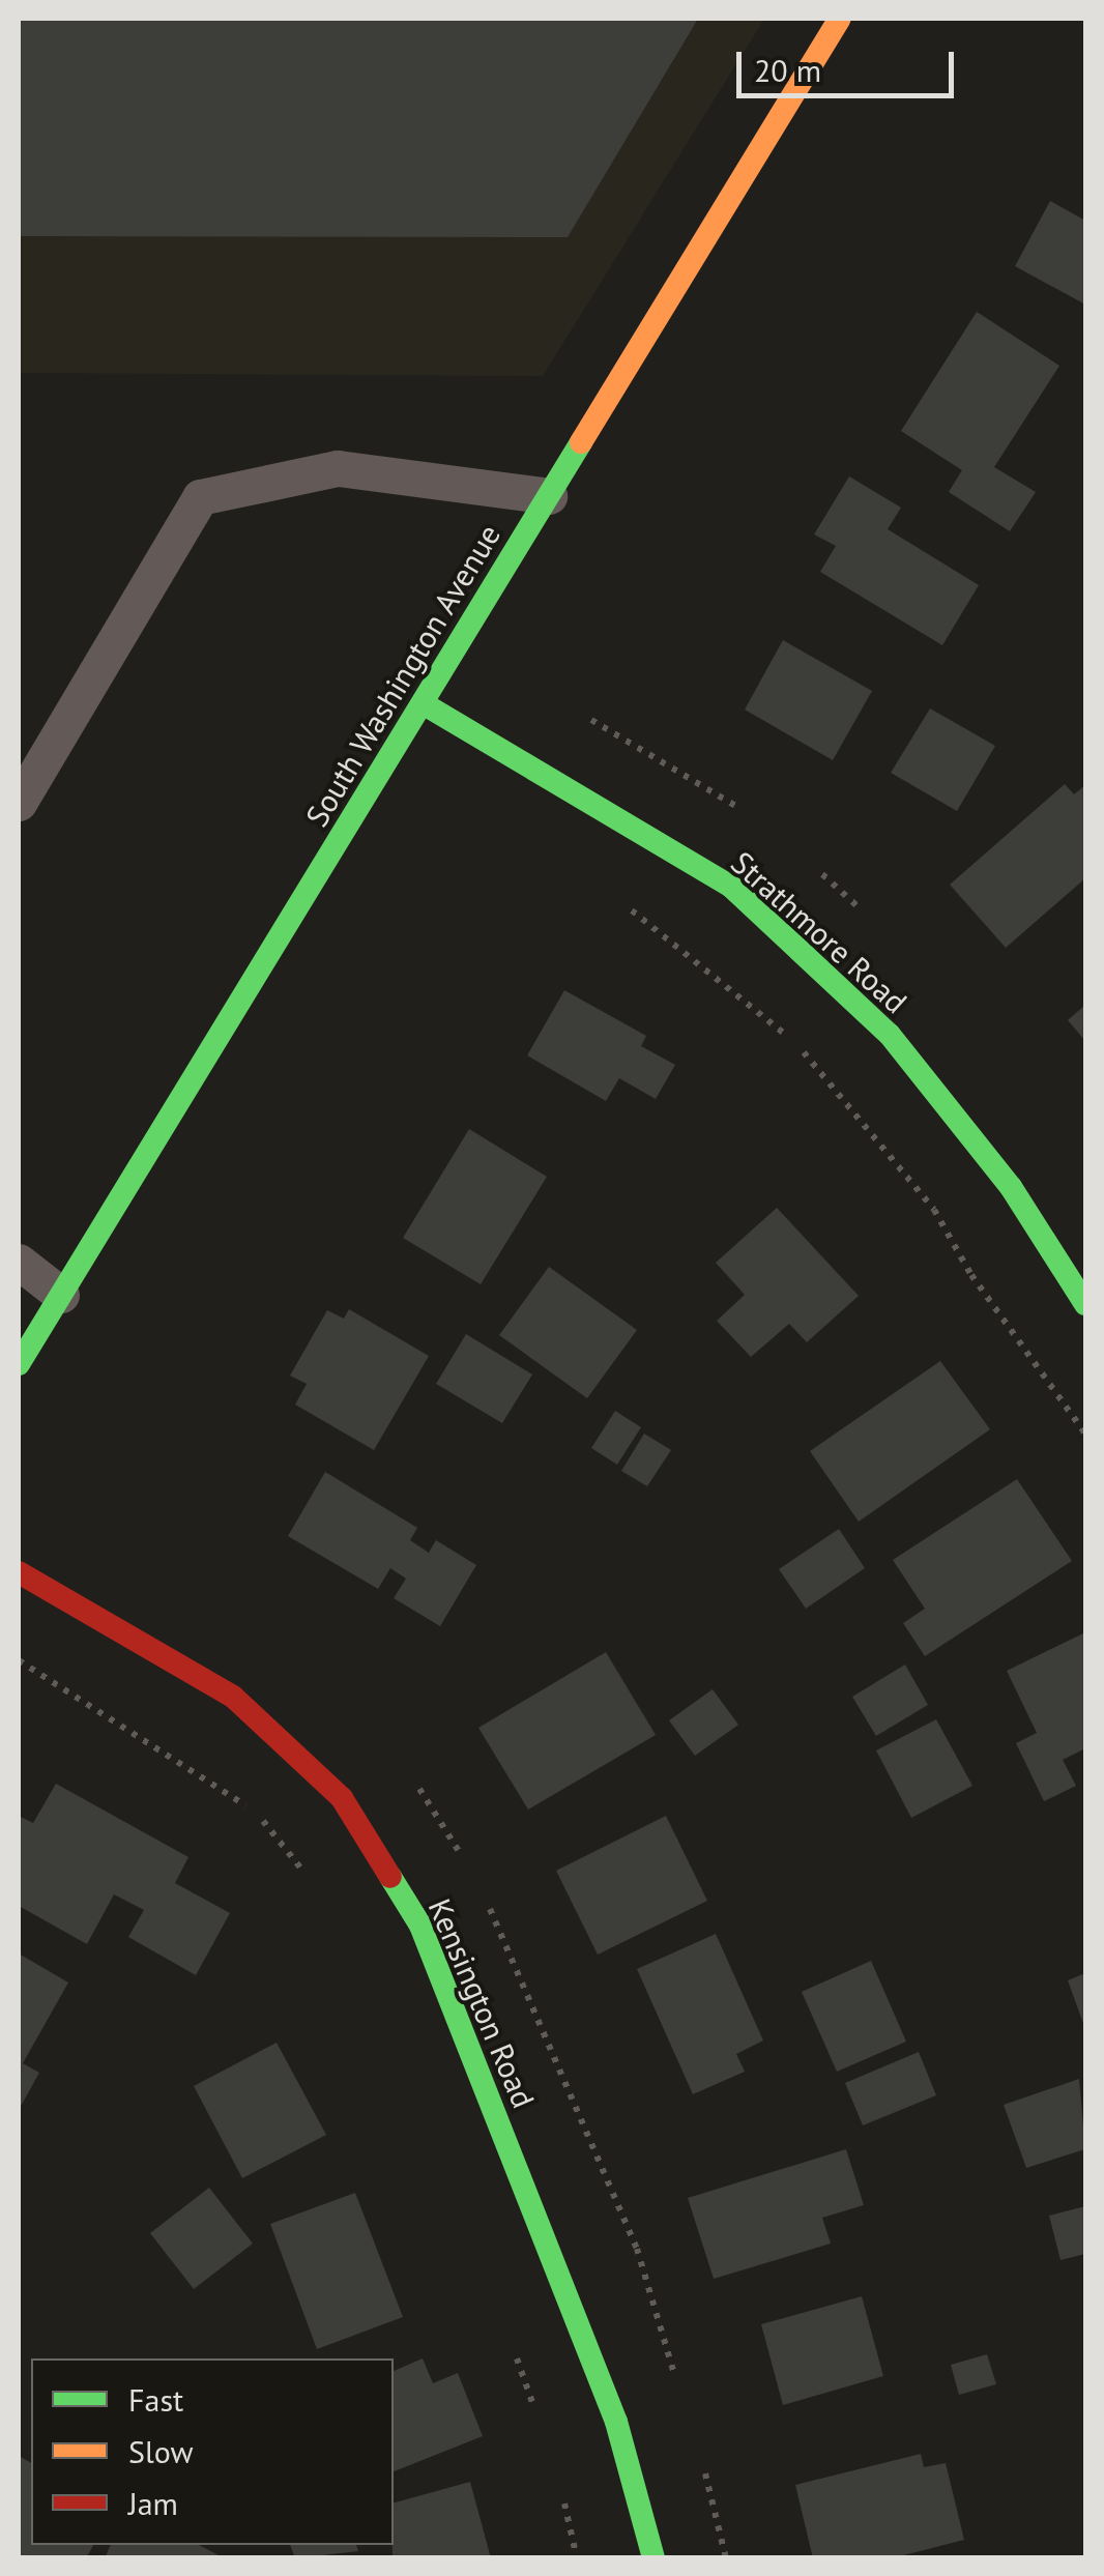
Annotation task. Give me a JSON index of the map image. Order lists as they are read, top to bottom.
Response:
{
  "streets": {
    "street": ["South Washington Avenue", "Strathmore Road", "Kensington Road"]
  },
  "crossings": [
    ["South Washington Avenue", "Strathmore Road"]
  ],
  "legend": ["Fast", "Slow", "Jam"],
  "scale_bar": "20 m"
}
